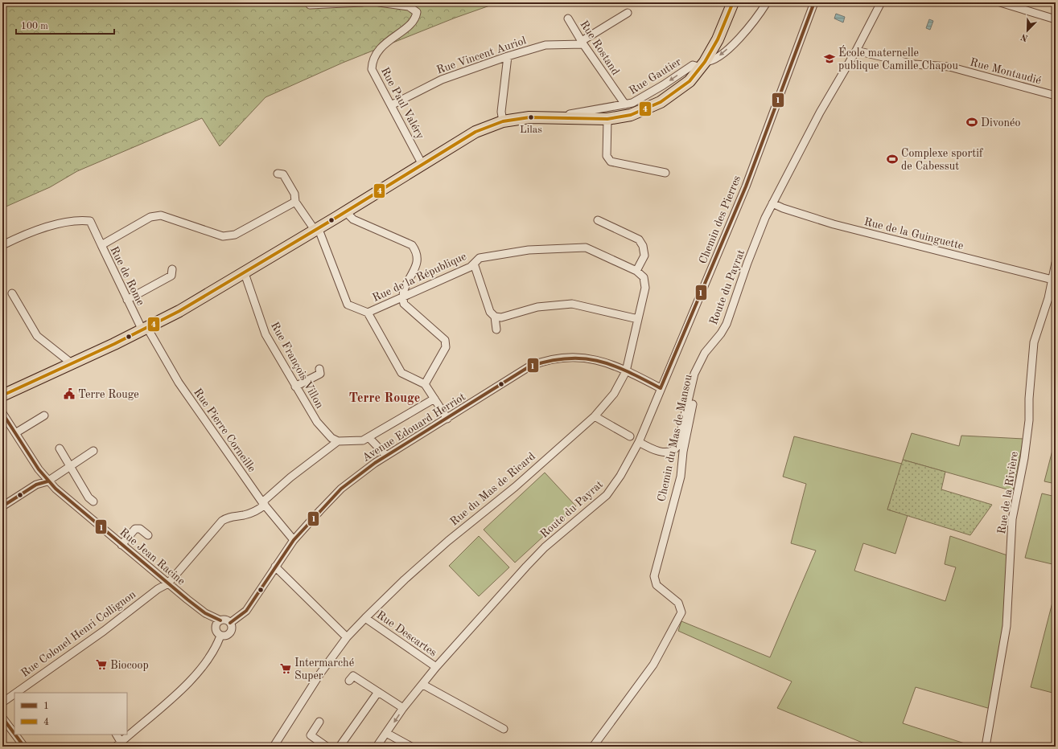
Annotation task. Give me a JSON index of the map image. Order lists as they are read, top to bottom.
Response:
{
  "streets": {
    "street": [
      "Rue Rostand",
      "Rue Vincent Auriol",
      "Rue Montaudié",
      "Rue Gautier",
      "Rue Paul Valéry",
      "Chemin des Pierres",
      "Rue de la Guinguette",
      "Rue de Rome",
      "Rue de la République",
      "Route du Payrat",
      "Rue François Villon",
      "Avenue Edouard Herriot",
      "Rue Pierre Corneille",
      "Chemin du Mas de Mansou",
      "Rue du Mas de Ricard",
      "Rue de la Rivière",
      "Rue Jean Racine",
      "Rue Colonel Henri Collignon",
      "Rue Descartes"
    ]
  },
  "crossings": [
    ["Rue Rostand", "Rue Vincent Auriol"],
    ["Rue Rostand", "Rue Gautier"],
    ["Rue Vincent Auriol", "Rue Paul Valéry"],
    ["Rue Montaudié", "Route du Payrat"],
    ["Chemin des Pierres", "Route du Payrat"],
    ["Chemin des Pierres", "Avenue Edouard Herriot"],
    ["Rue de la Guinguette", "Route du Payrat"],
    ["Rue de la Guinguette", "Rue de la Rivière"],
    ["Rue de Rome", "Rue Pierre Corneille"],
    ["Route du Payrat", "Chemin du Mas de Mansou"],
    ["Route du Payrat", "Rue Descartes"],
    ["Rue François Villon", "Rue Colonel Henri Collignon"],
    ["Avenue Edouard Herriot", "Rue Pierre Corneille"],
    ["Avenue Edouard Herriot", "Rue du Mas de Ricard"],
    ["Avenue Edouard Herriot", "Rue Jean Racine"],
    ["Rue Pierre Corneille", "Rue Colonel Henri Collignon"],
    ["Rue du Mas de Ricard", "Rue Descartes"],
    ["Rue Jean Racine", "Rue Colonel Henri Collignon"]
  ],
  "one_way": ["Rue Gautier"],
  "districts": ["Terre Rouge"],
  "places": {
    "school or university": ["École maternelle publique Camille Chapou"],
    "other": ["Lilas"],
    "sports": ["Divonéo", "Complexe sportif de Cabessut"],
    "public building": ["Terre Rouge"],
    "supermarket": ["Biocoop", "Intermarché Super"]
  },
  "lines": ["transit line 1", "transit line 4"],
  "legend": ["1", "4"],
  "scale_bar": "100 m",
  "north": "bottom left"
}
